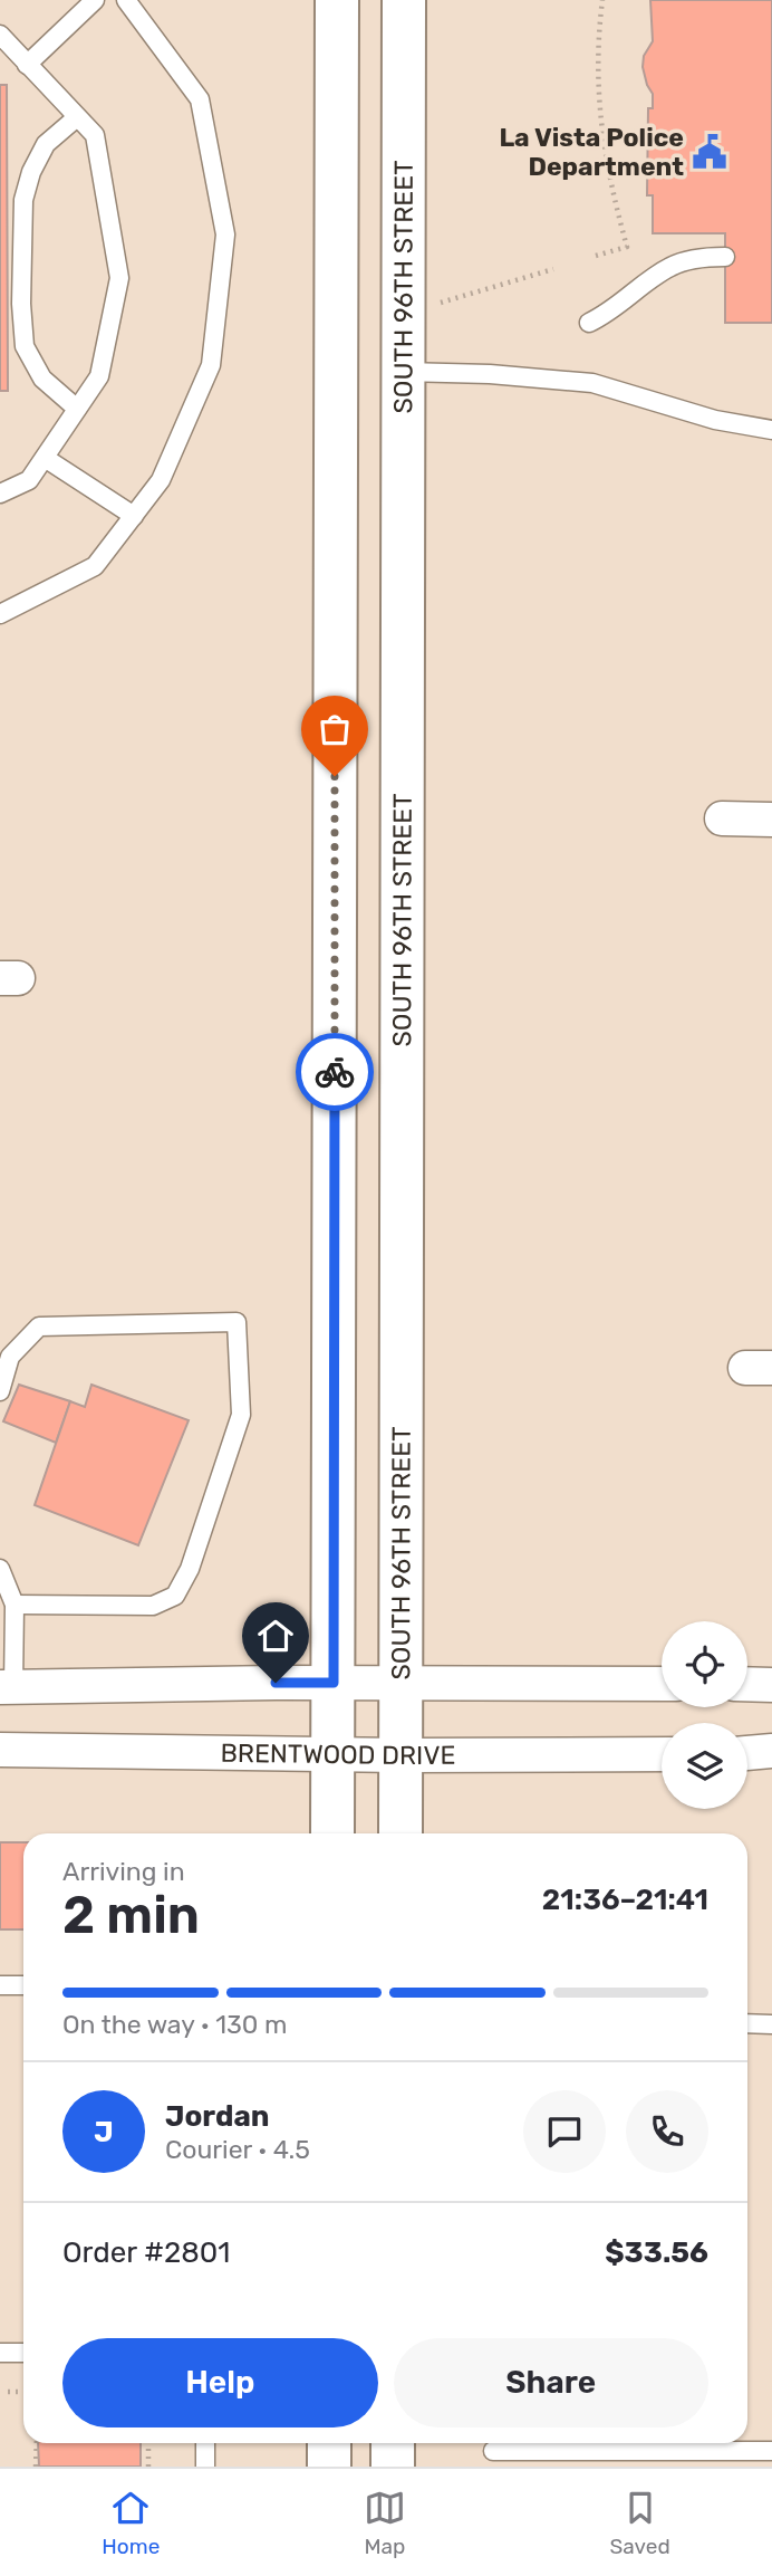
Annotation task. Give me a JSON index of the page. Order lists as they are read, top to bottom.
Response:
{
  "streets": {
    "main road": ["SOUTH 96TH STREET"],
    "street": ["BRENTWOOD DRIVE"]
  },
  "crossings": [
    ["SOUTH 96TH STREET", "BRENTWOOD DRIVE"]
  ],
  "places": {
    "public building": ["La Vista Police Department"]
  },
  "page": {
    "heading": ["2 min", "Arriving in", "21:36–21:41"],
    "panel": [
      "Jordan",
      "Courier · 4.5",
      "Order #2801",
      "$33.56"
    ],
    "bar": "On the way · 130 m",
    "round": "J",
    "buttons": ["Help", "Share"],
    "tabs": ["Home", "Map", "Saved"]
  }
}
